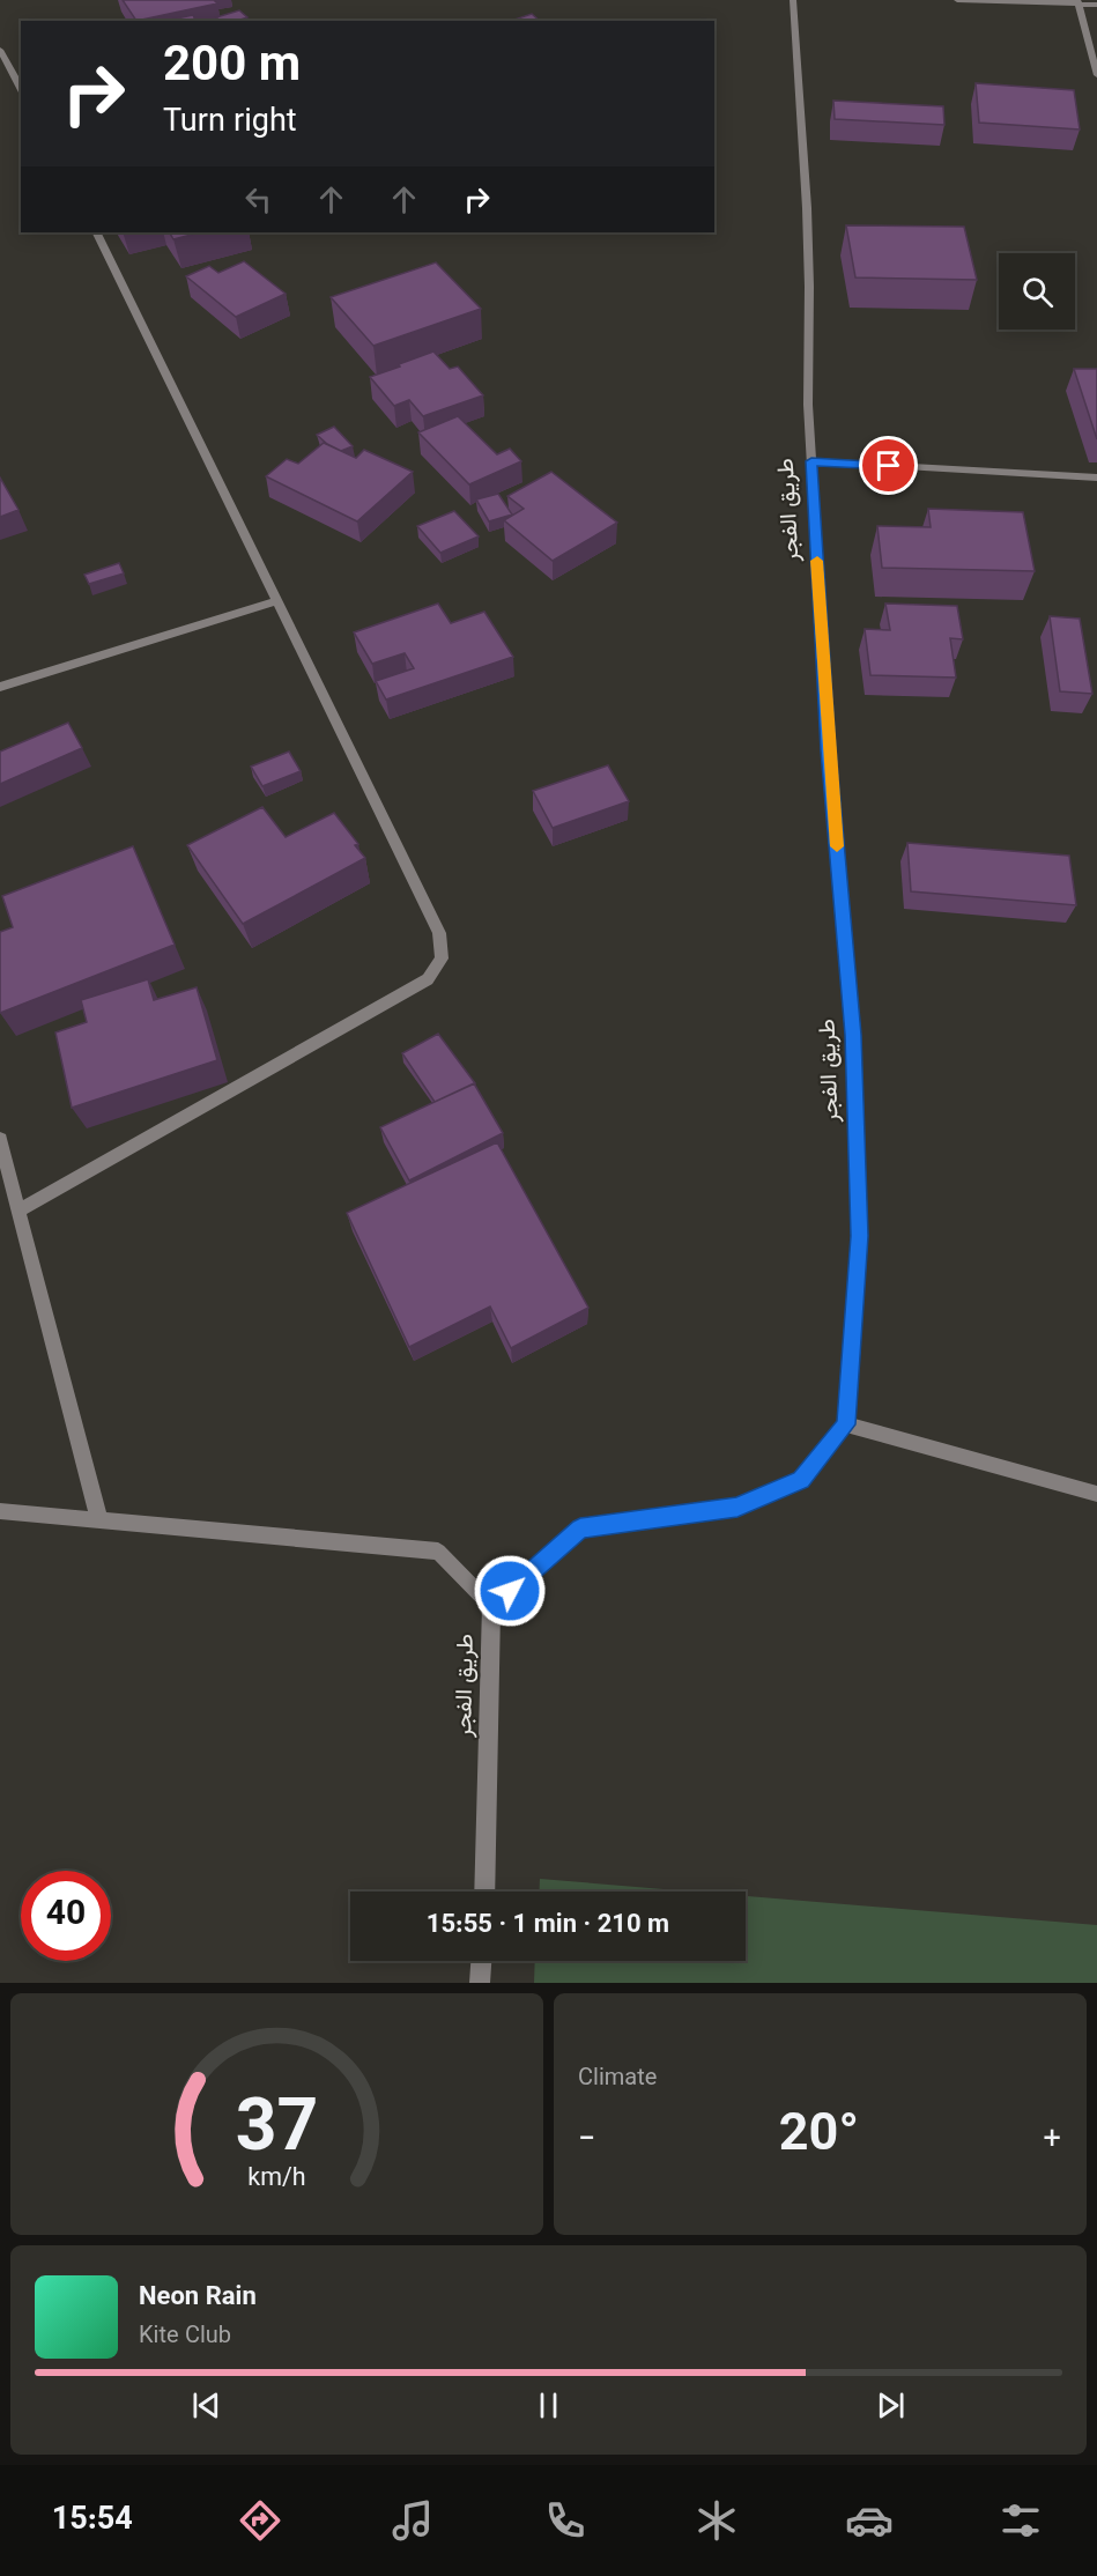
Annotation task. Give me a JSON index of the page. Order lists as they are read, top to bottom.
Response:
{
  "streets": {
    "street": ["طريق الفجر"]
  },
  "page": {
    "turn": ["200 m", "Turn right"],
    "limit": "40",
    "trip": "15:55 · 1 min · 210 m",
    "tile": "Climate",
    "heat": ["−", "20°", "+"],
    "song": ["Neon Rain", "Kite Club"],
    "tabs": "15:54",
    "gauge": ["37", "km/h"]
  }
}
